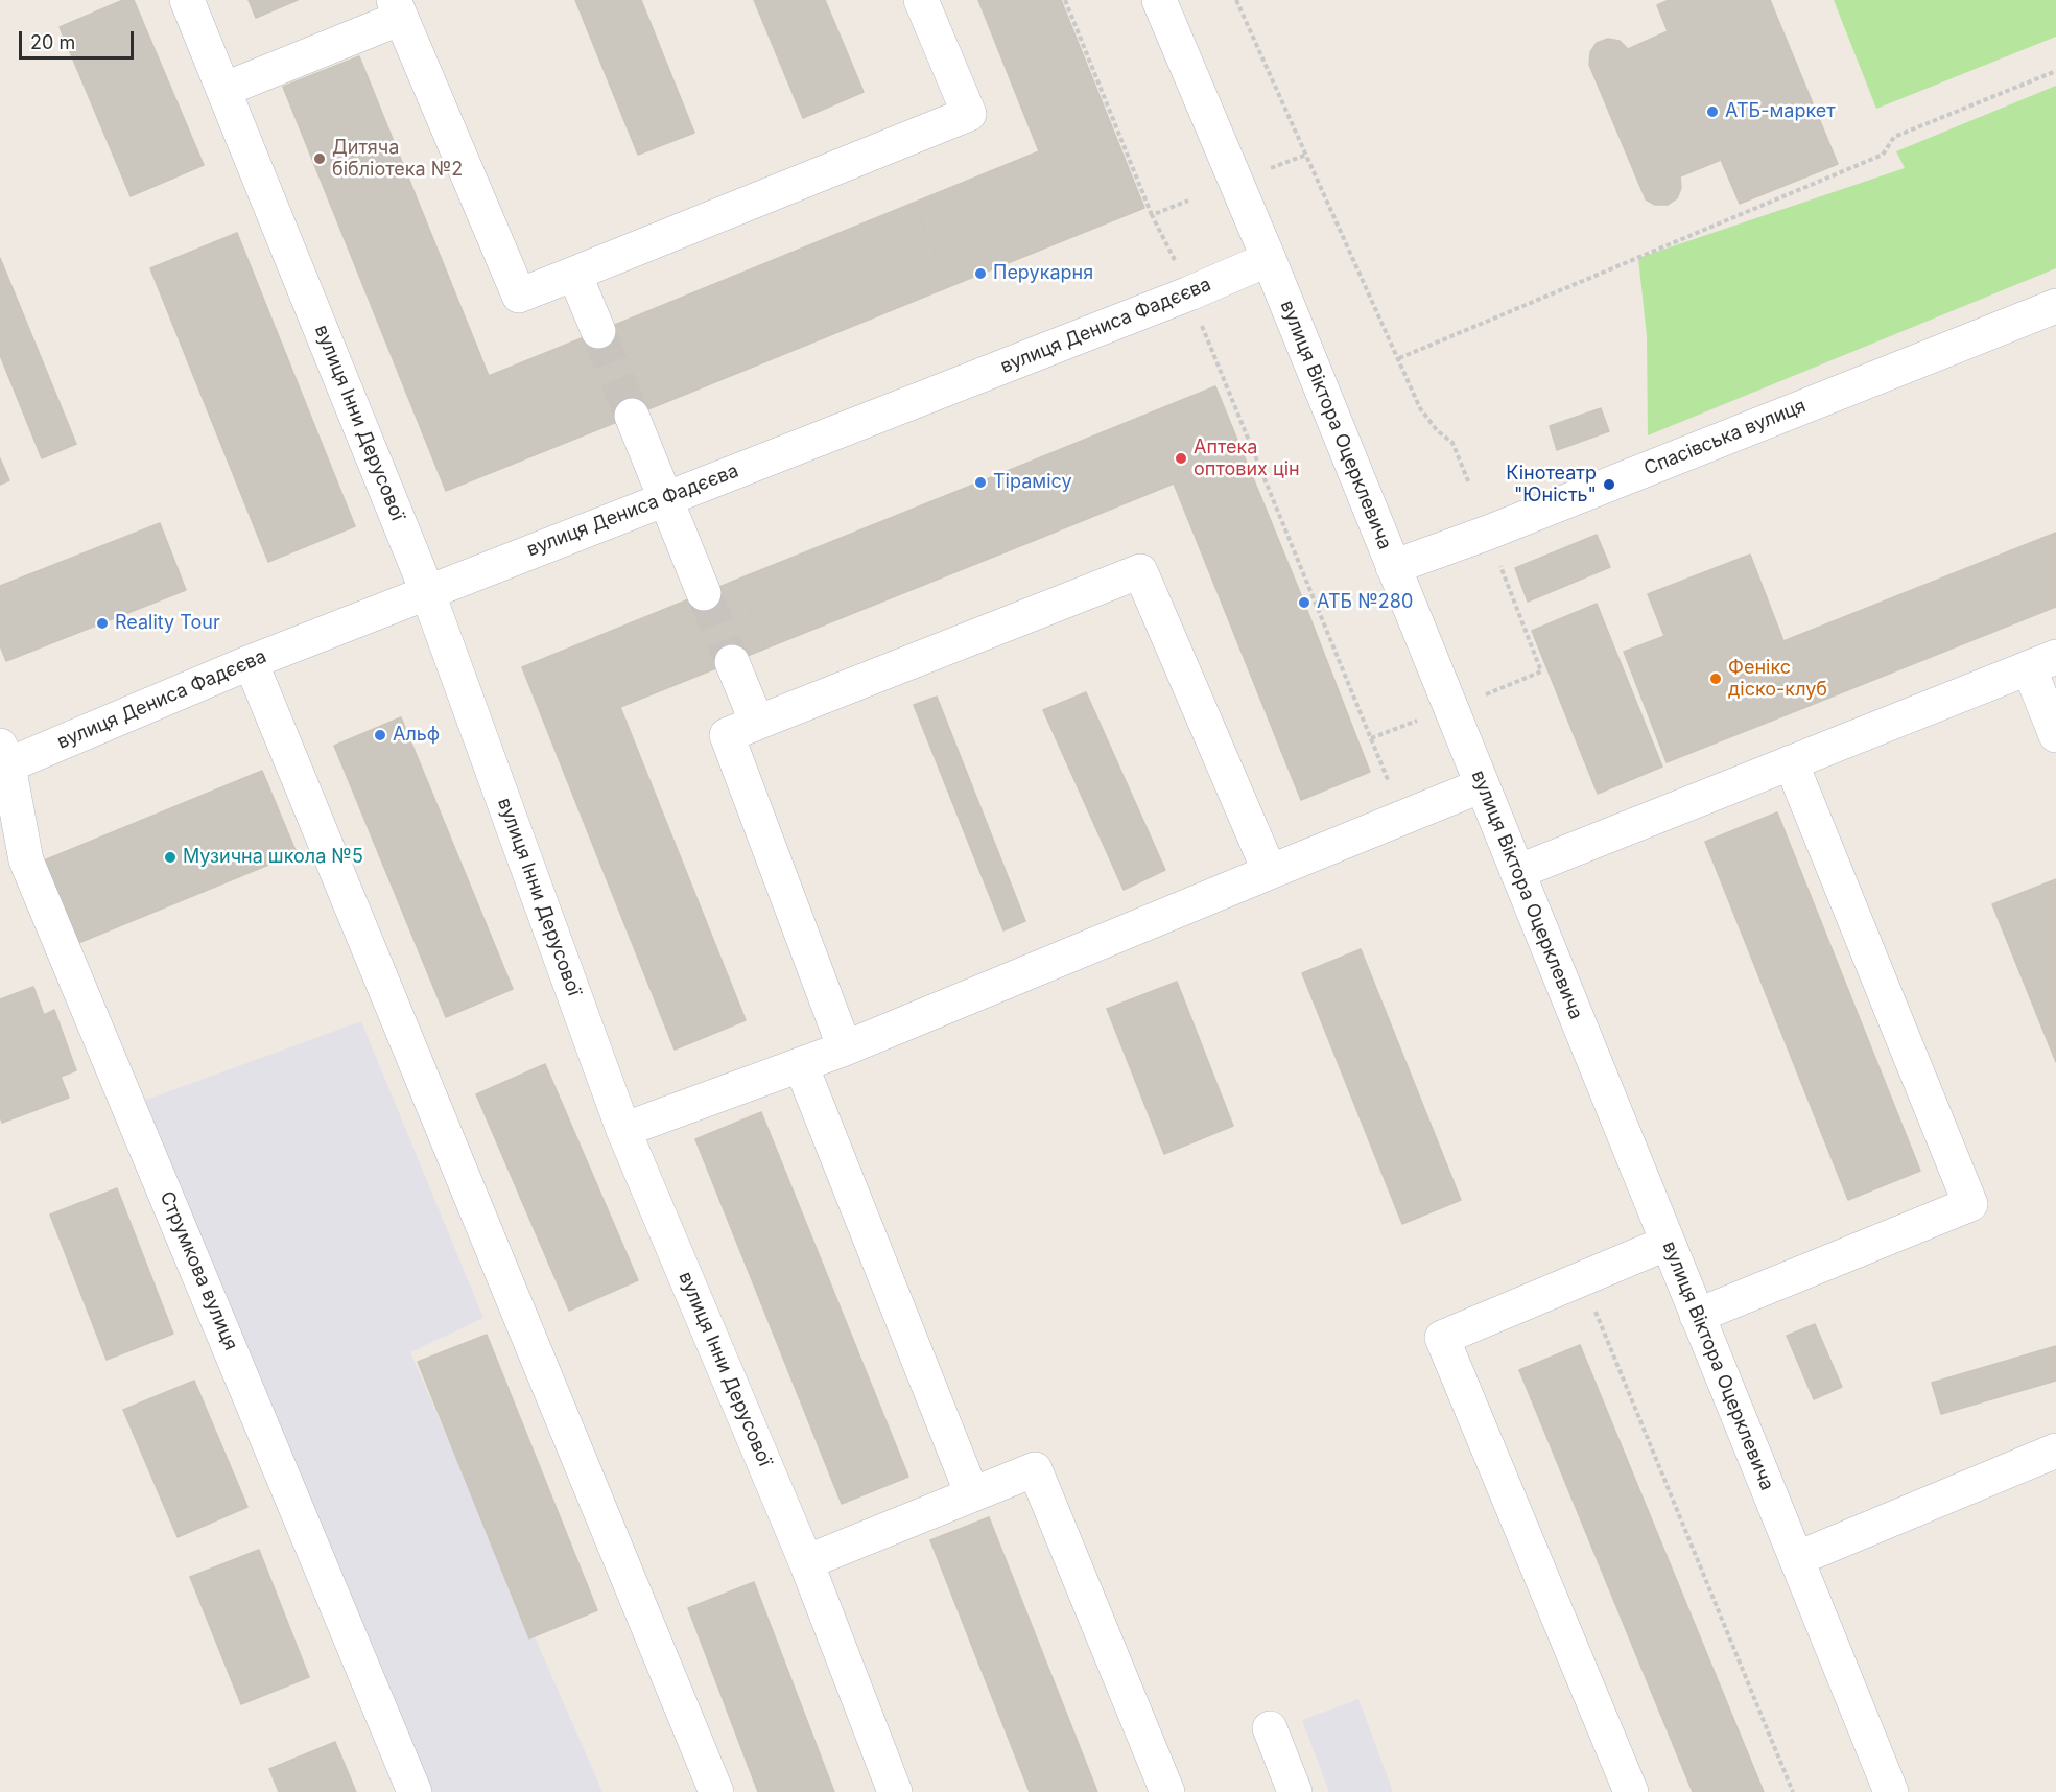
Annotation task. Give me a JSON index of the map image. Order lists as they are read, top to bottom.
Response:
{
  "streets": {
    "street": [
      "вулиця Дениса Фадєєва",
      "вулиця Інни Дерусової",
      "вулиця Віктора Оцерклевича",
      "Спасівська вулиця",
      "Струмкова вулиця"
    ]
  },
  "crossings": [
    ["вулиця Дениса Фадєєва", "вулиця Інни Дерусової"],
    ["вулиця Дениса Фадєєва", "вулиця Віктора Оцерклевича"],
    ["вулиця Дениса Фадєєва", "Струмкова вулиця"],
    ["вулиця Віктора Оцерклевича", "Спасівська вулиця"]
  ],
  "places": [
    "АТБ-маркет",
    "Дитяча бібліотека №2",
    "Перукарня",
    "Аптека оптових цін",
    "Тірамісу",
    "Кінотеатр \"Юність\"",
    "АТБ №280",
    "Reality Tour",
    "Фенікс діско-клуб",
    "Альф",
    "Музична школа №5"
  ],
  "scale_bar": "20 m"
}
